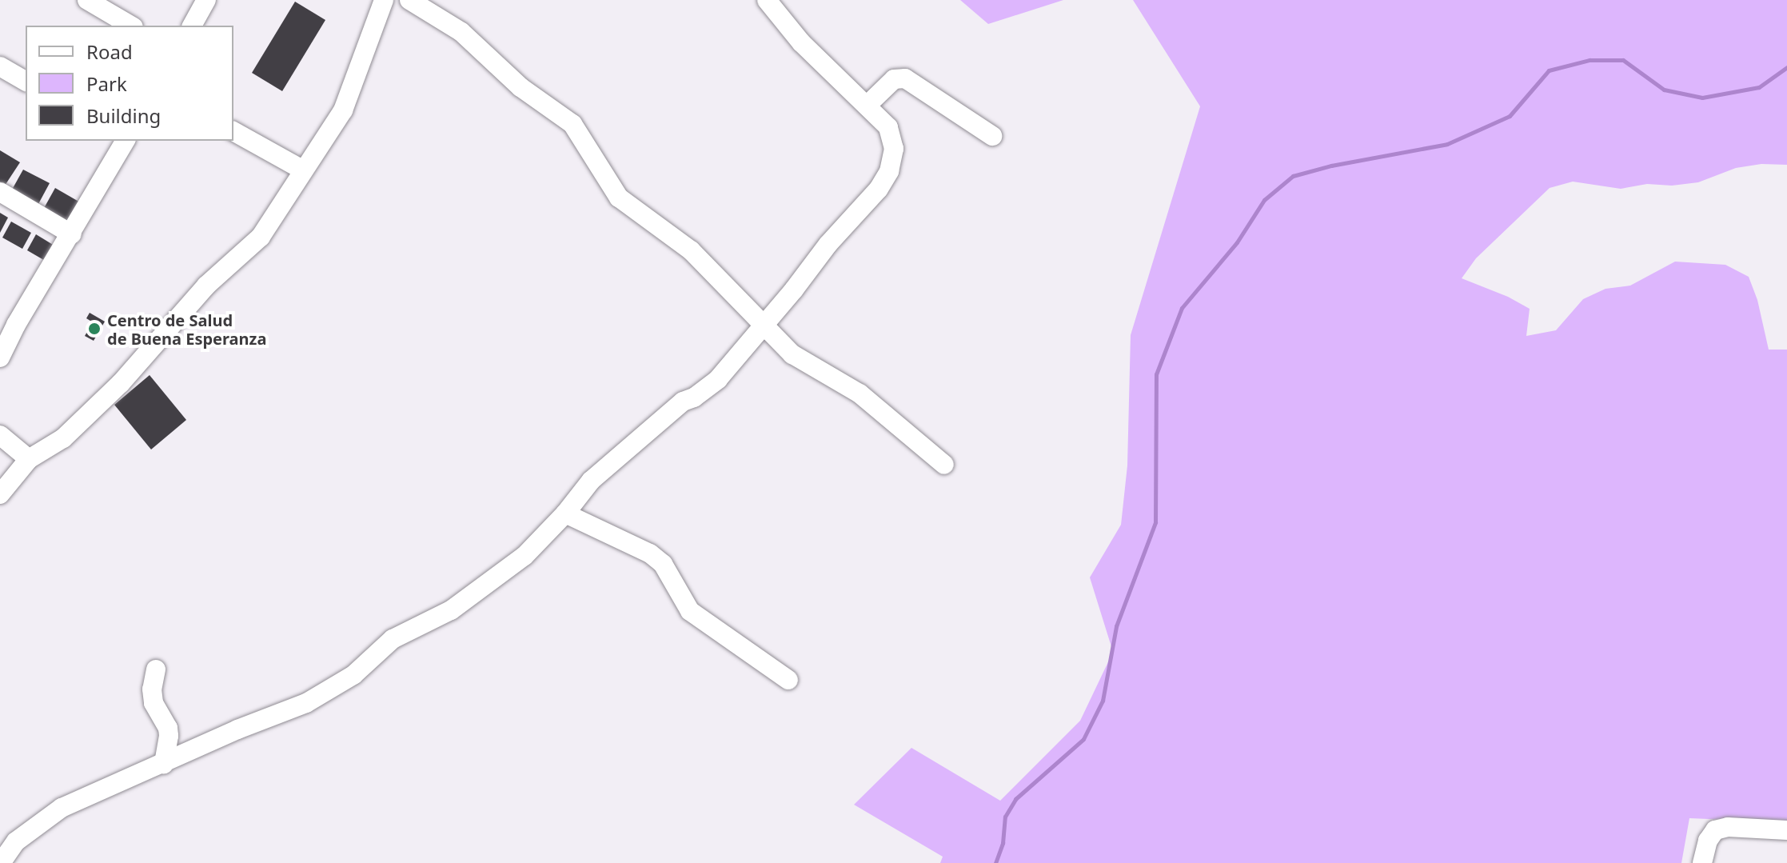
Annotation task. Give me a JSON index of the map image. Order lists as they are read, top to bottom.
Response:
{
  "places": ["Centro de Salud de Buena Esperanza"],
  "legend": ["Road", "Park", "Building"]
}
